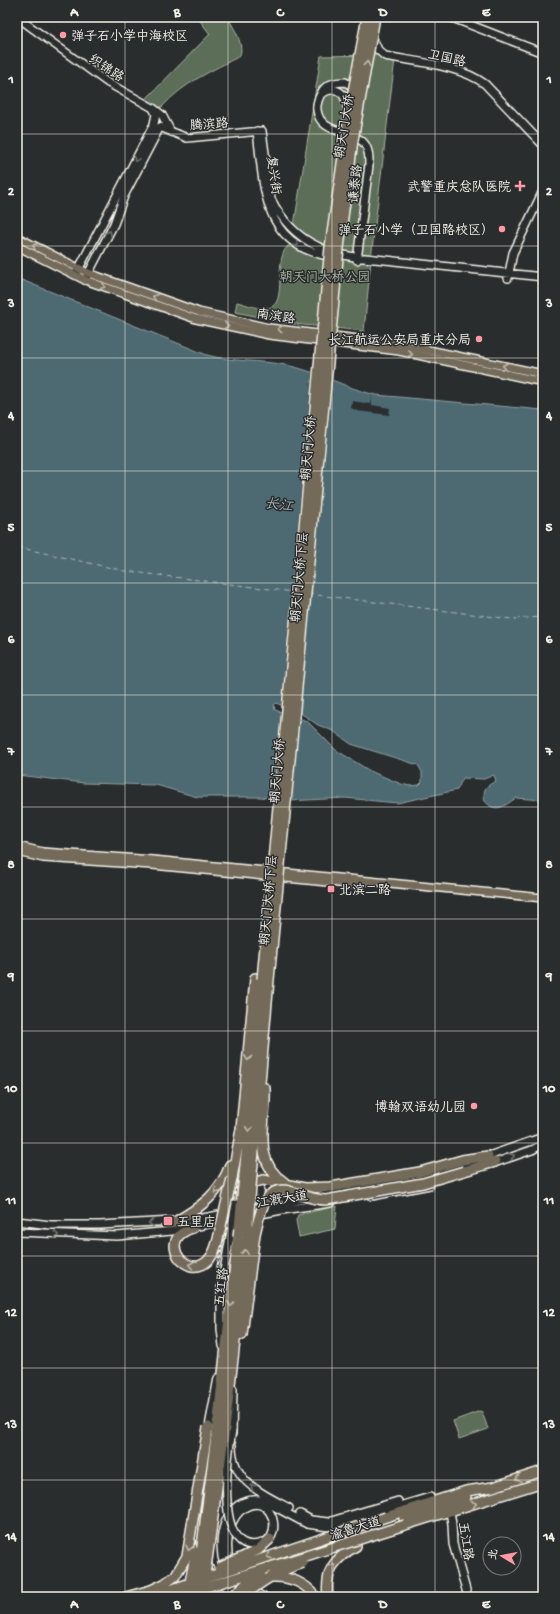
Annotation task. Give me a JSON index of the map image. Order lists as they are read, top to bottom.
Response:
{
  "streets": {
    "highway": ["朝天门大桥", "五红路", "渝鲁大道"],
    "main road": [
      "卫国路",
      "织锦路",
      "腾滨路",
      "复兴街",
      "谦泰路",
      "南滨路",
      "朝天门大桥下层",
      "江溉大道",
      "五江路"
    ]
  },
  "crossings": [
    ["卫国路", "朝天门大桥"],
    ["织锦路", "腾滨路"],
    ["腾滨路", "复兴街"],
    ["朝天门大桥", "朝天门大桥下层"],
    ["朝天门大桥", "五红路"],
    ["复兴街", "谦泰路"],
    ["谦泰路", "朝天门大桥下层"],
    ["朝天门大桥下层", "五红路"],
    ["渝鲁大道", "五江路"]
  ],
  "water": ["长江"],
  "parks": ["朝天门大桥公园"],
  "places": {
    "other": [
      "弹子石小学中海校区",
      "弹子石小学（卫国路校区）",
      "长江航运公安局重庆分局",
      "博翰双语幼儿园"
    ],
    "health": ["武警重庆总队医院"],
    "transit": ["北滨二路", "五里店"]
  },
  "north": "left",
  "grid": {
    "columns": [
      "A",
      "B",
      "C",
      "D",
      "E"
    ],
    "rows": [
      "1",
      "2",
      "3",
      "4",
      "5",
      "6",
      "7",
      "8",
      "9",
      "10",
      "11",
      "12",
      "13",
      "14"
    ]
  }
}
